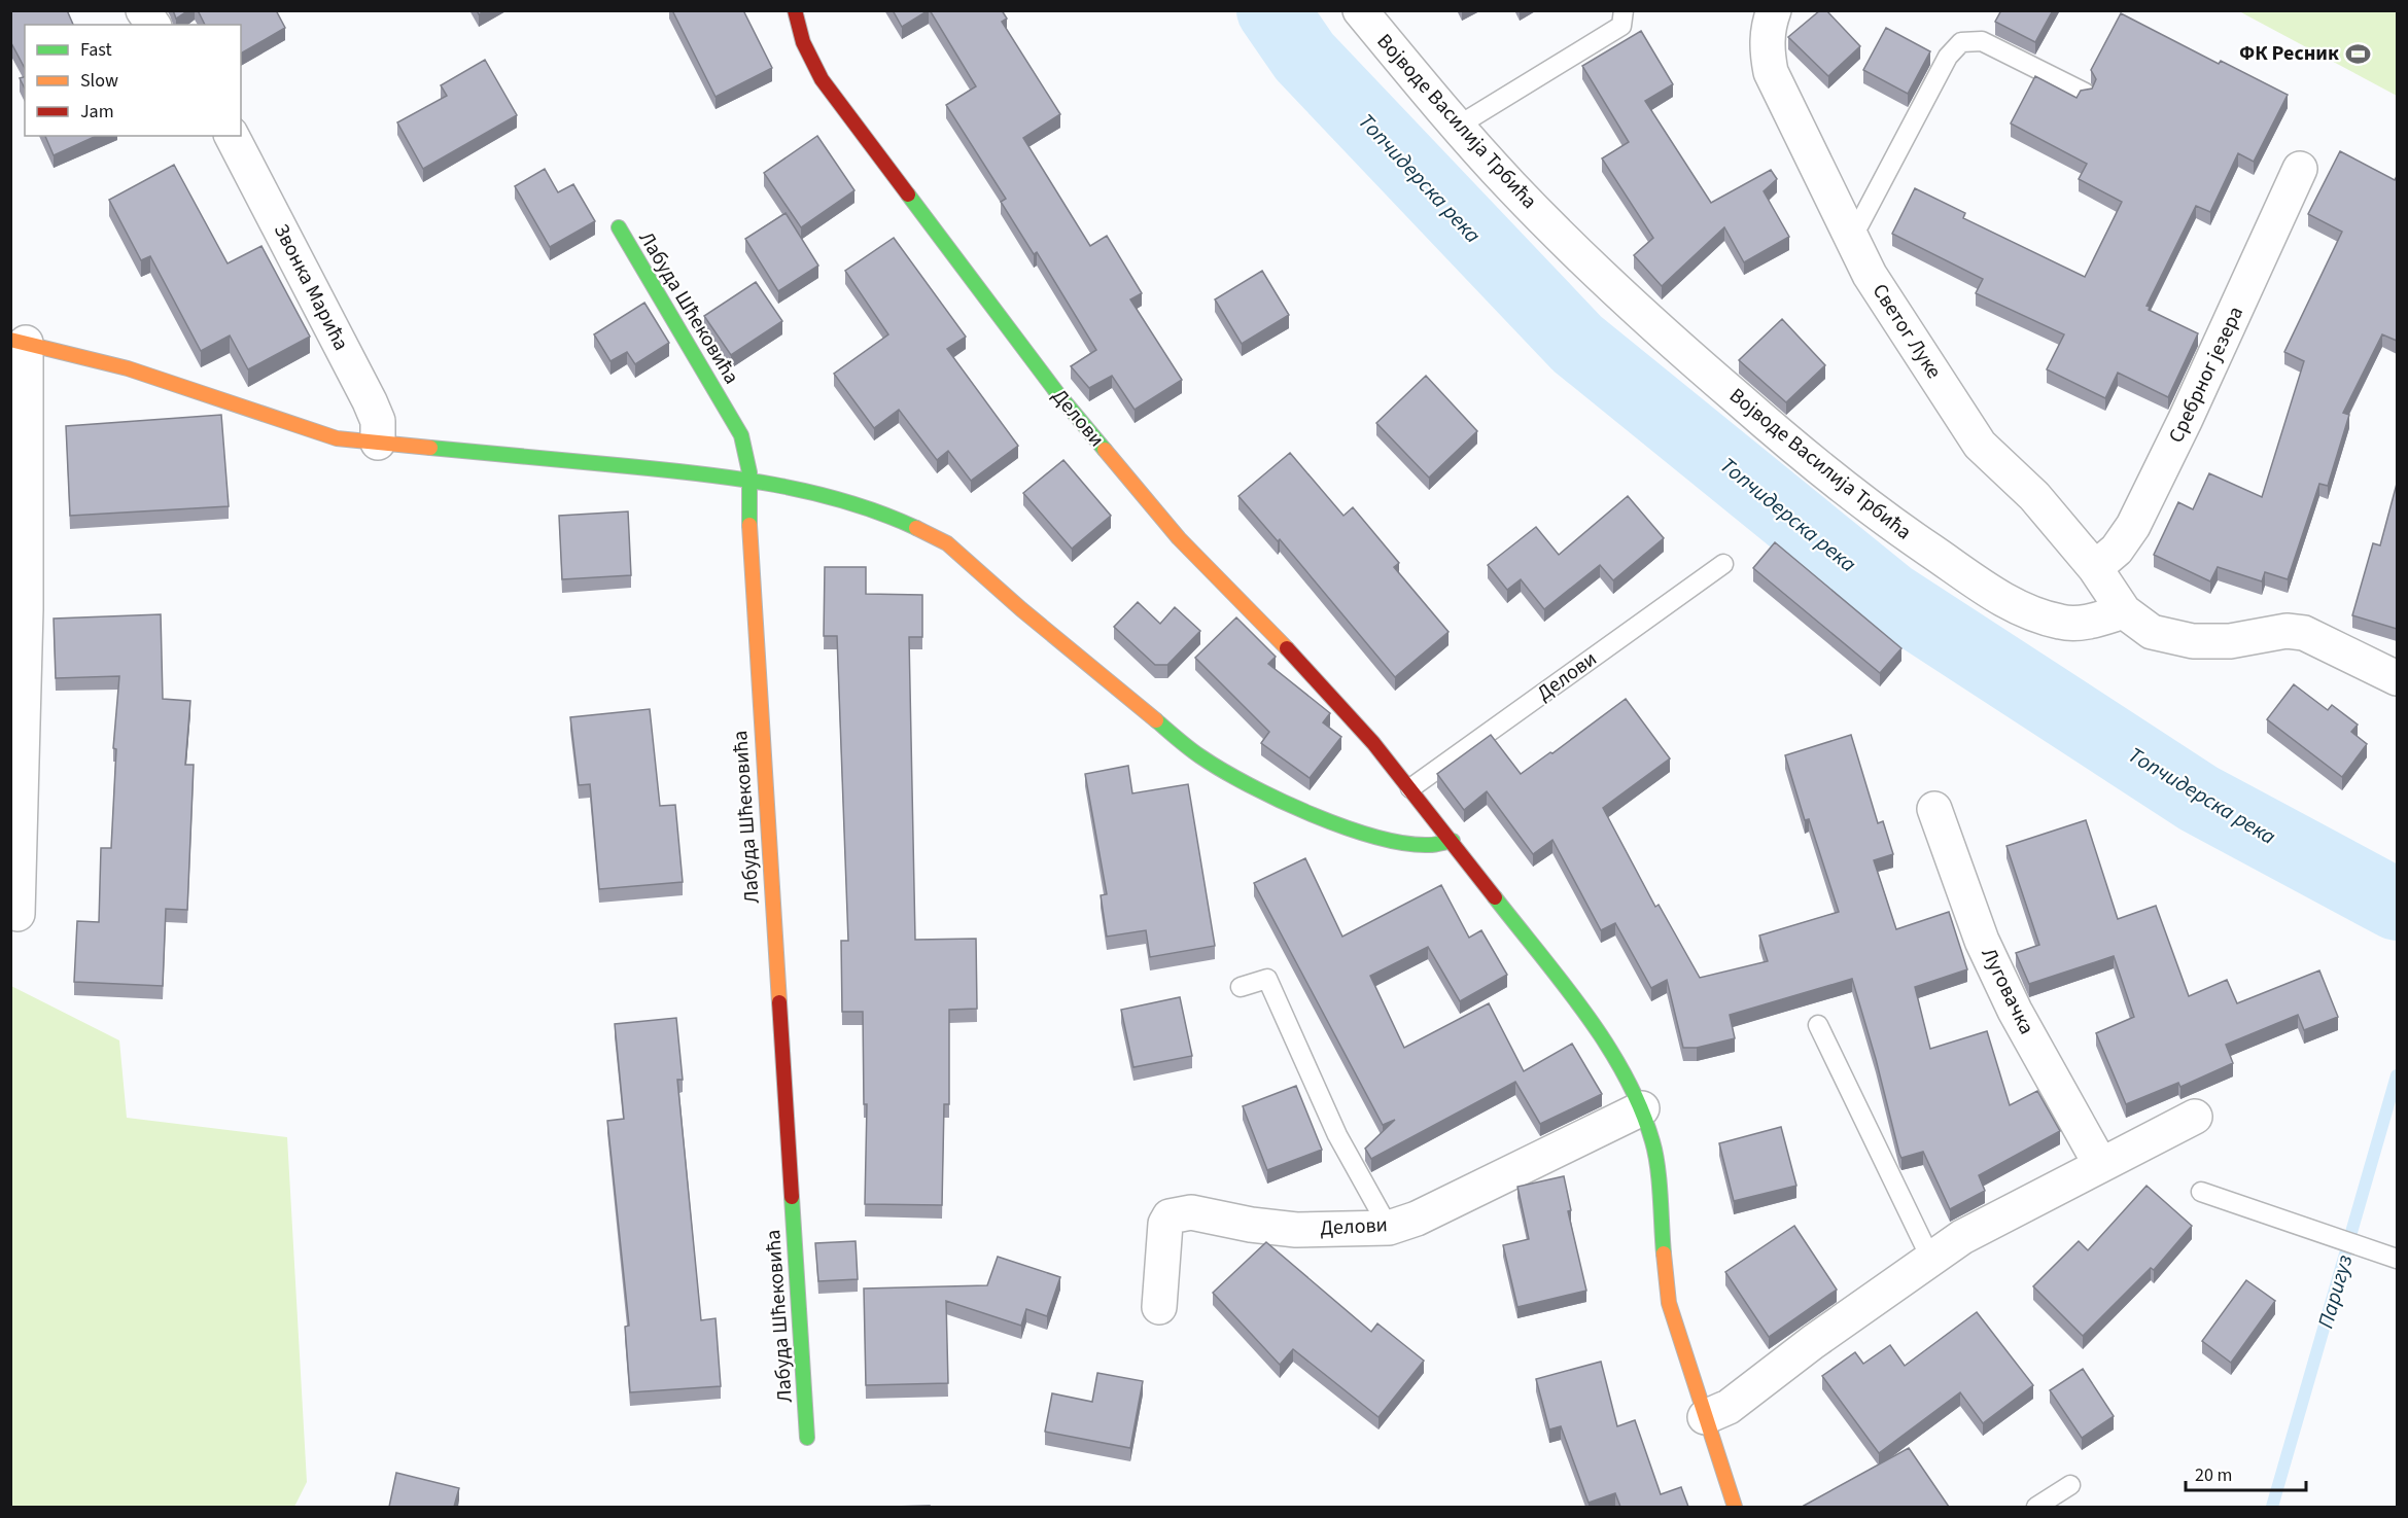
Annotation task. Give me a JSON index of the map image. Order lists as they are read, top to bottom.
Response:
{
  "streets": {
    "street": [
      "Војводе Василија Трбића",
      "Звонка Марића",
      "Лабуда Шћековића",
      "Светог Луке",
      "Сребрног језера",
      "Делови",
      "Луговачка"
    ]
  },
  "crossings": [
    ["Војводе Василија Трбића", "Светог Луке"],
    ["Светог Луке", "Сребрног језера"]
  ],
  "water": ["Топчидерска река", "Паригуз"],
  "places": {
    "sports": ["ФК Ресник"]
  },
  "legend": ["Fast", "Slow", "Jam"],
  "scale_bar": "20 m"
}
